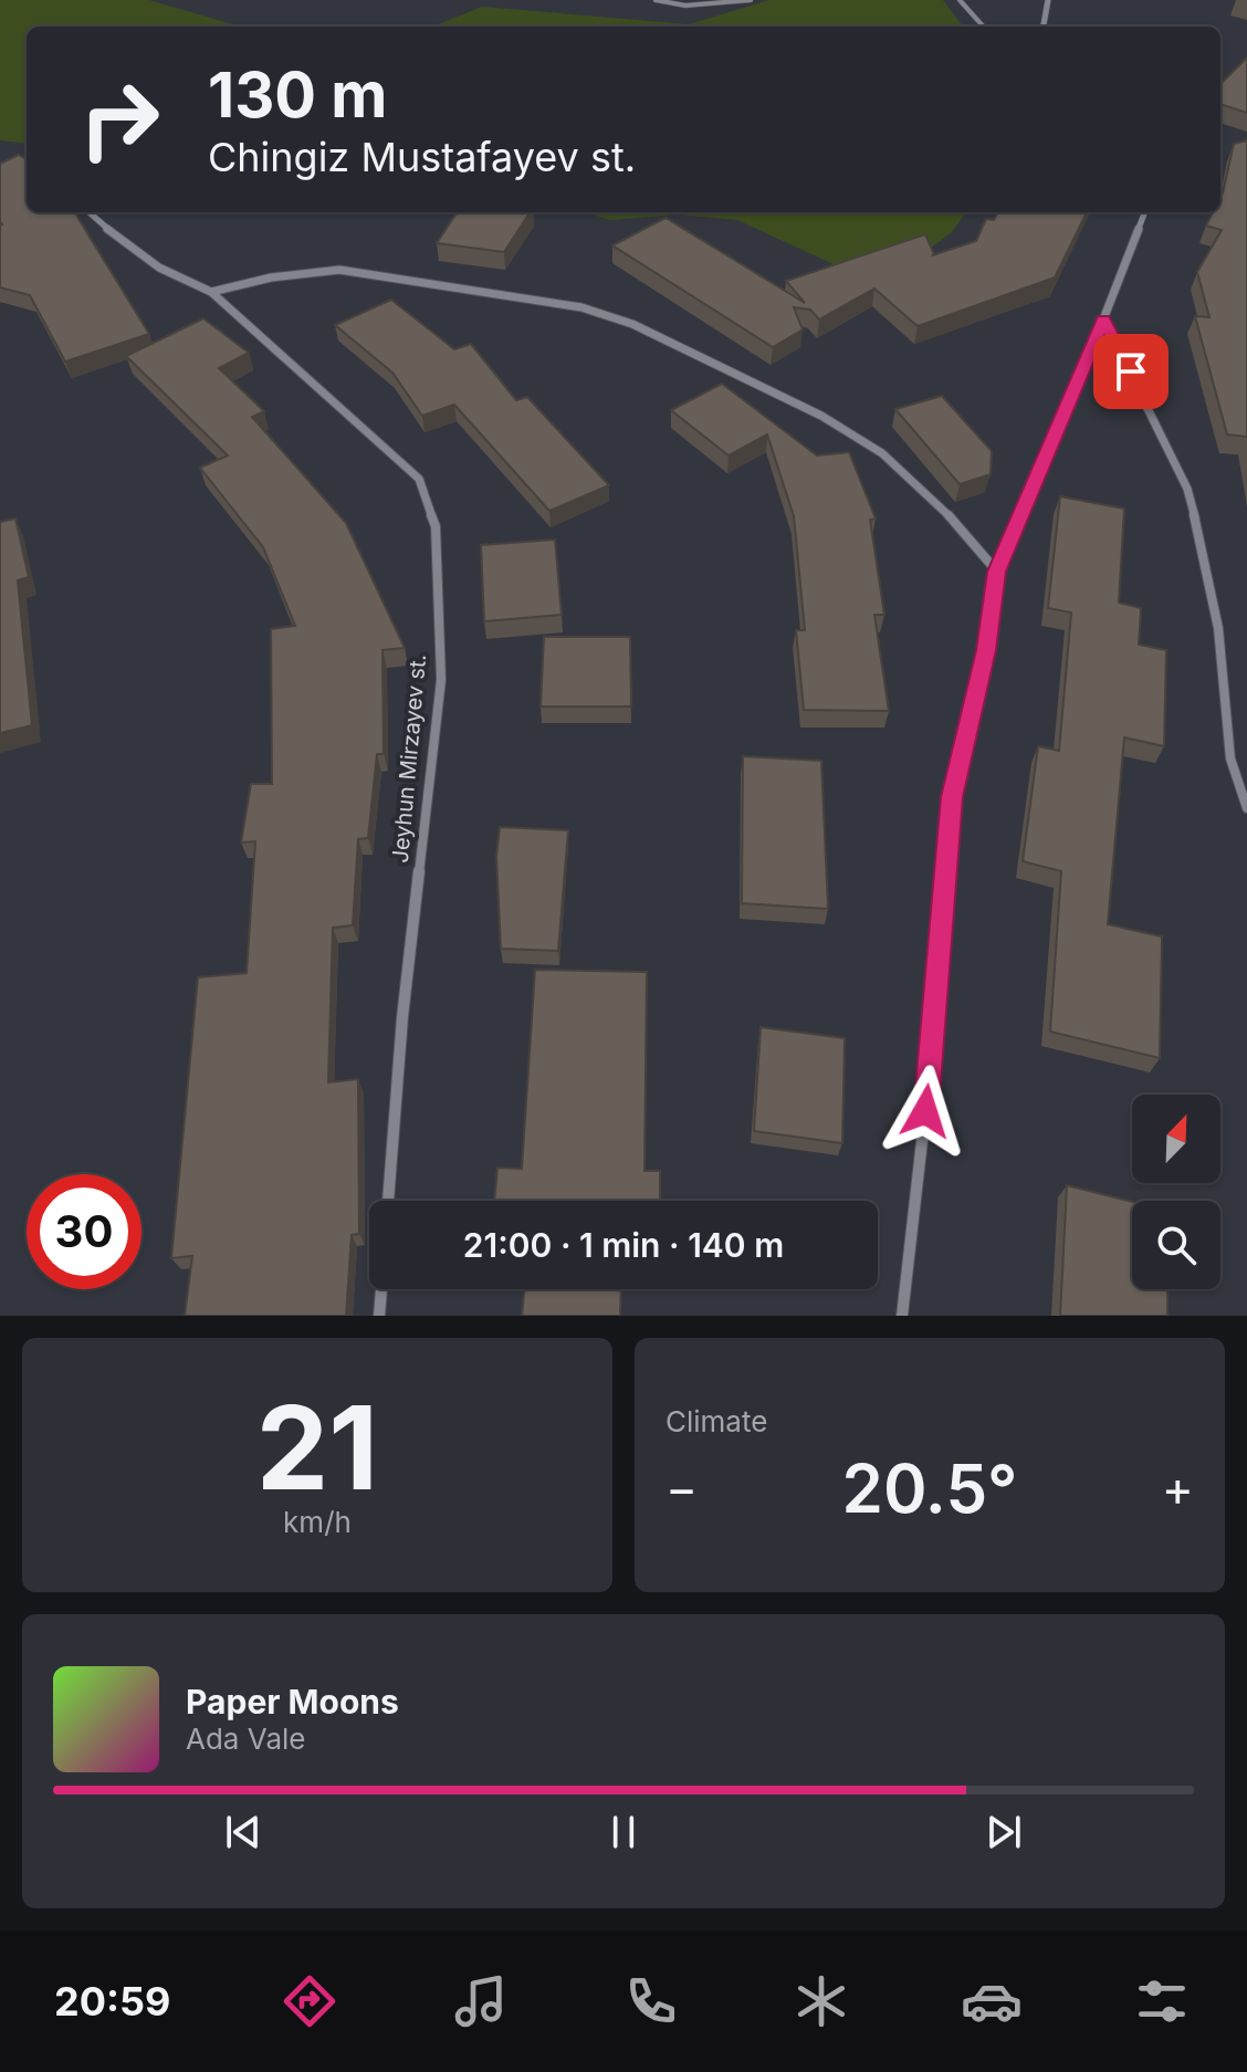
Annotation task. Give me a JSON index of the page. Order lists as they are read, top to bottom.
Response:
{
  "streets": {
    "street": ["Jeyhun Mirzayev st."]
  },
  "north": "top right",
  "page": {
    "turn": ["130 m", "Chingiz Mustafayev st."],
    "limit": "30",
    "trip": "21:00 · 1 min · 140 m",
    "tile": [
      ["21", "km/h"],
      "Climate"
    ],
    "heat": ["−", "20.5°", "+"],
    "song": ["Paper Moons", "Ada Vale"],
    "tabs": "20:59"
  }
}
